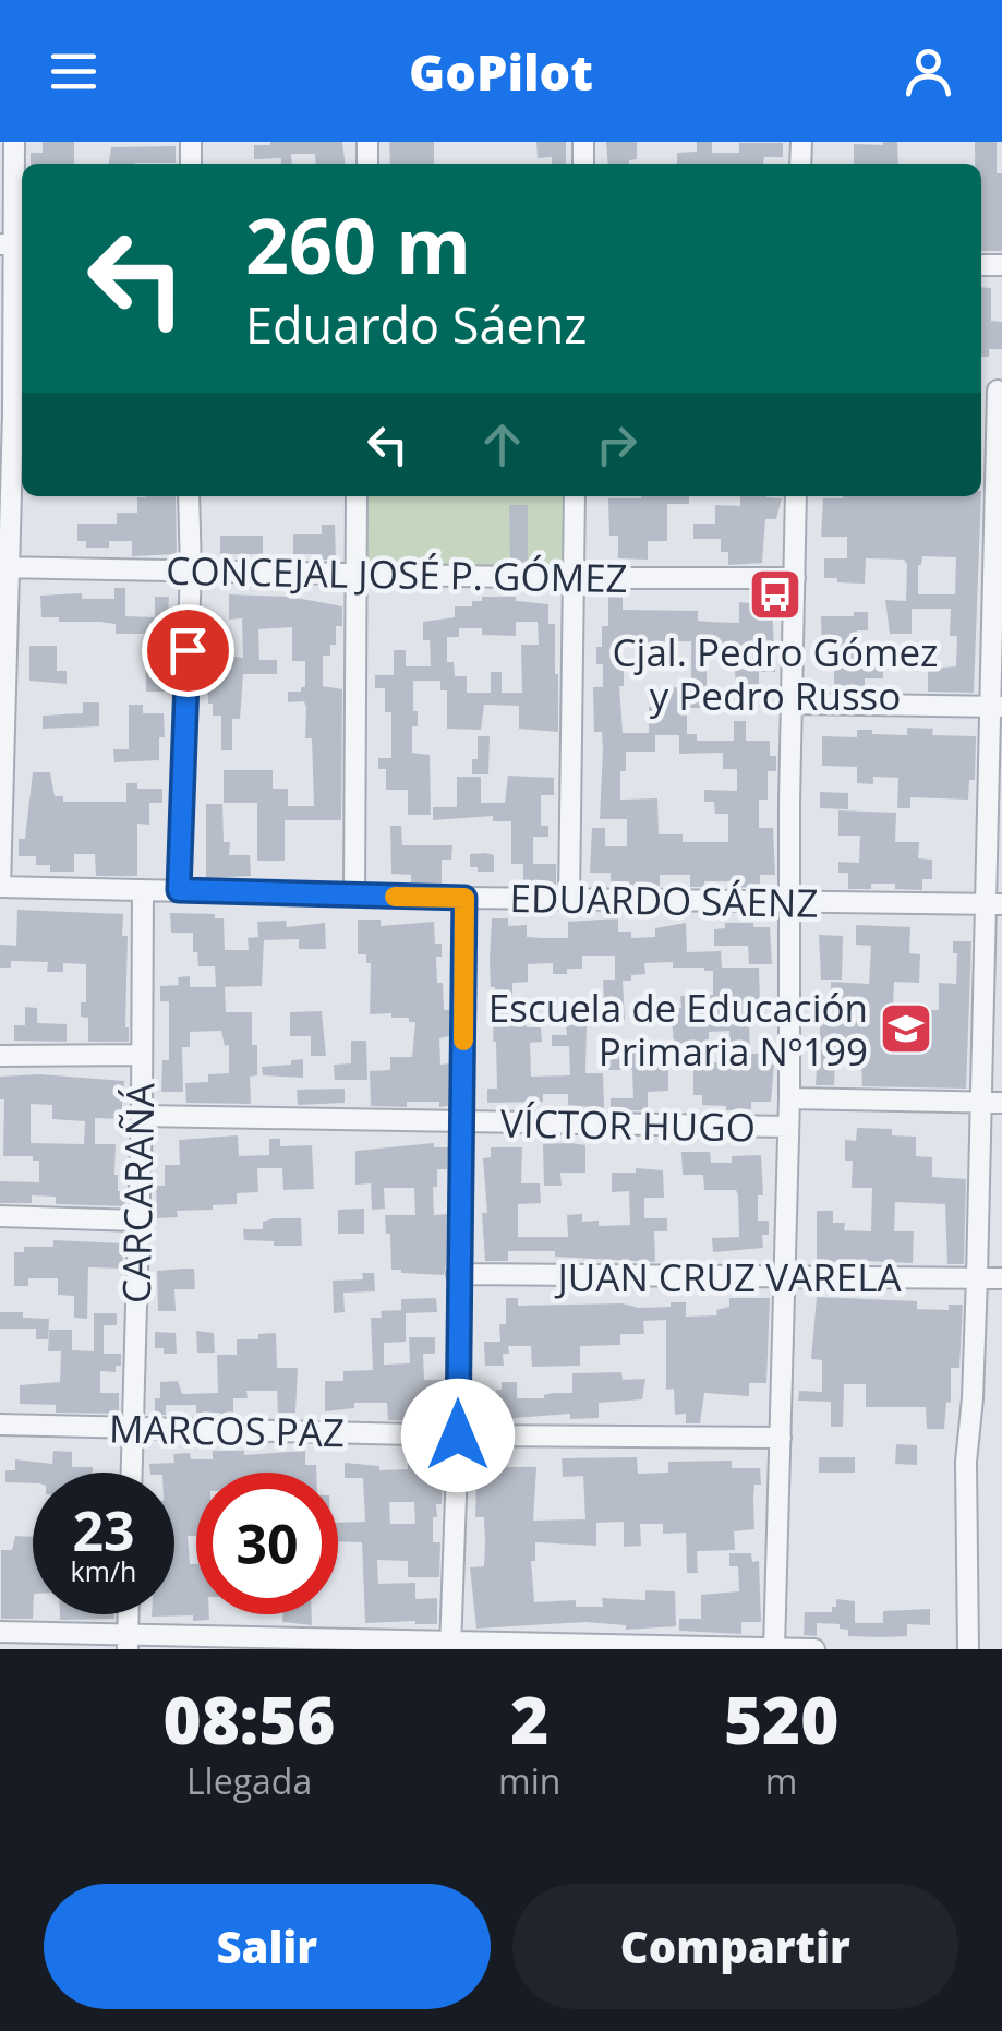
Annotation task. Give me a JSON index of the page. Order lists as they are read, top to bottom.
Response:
{
  "streets": {
    "street": [
      "CONCEJAL JOSÉ P. GÓMEZ",
      "EDUARDO SÁENZ",
      "VÍCTOR HUGO",
      "CARCARAÑÁ",
      "JUAN CRUZ VARELA",
      "MARCOS PAZ"
    ]
  },
  "crossings": [
    ["EDUARDO SÁENZ", "CARCARAÑÁ"],
    ["VÍCTOR HUGO", "CARCARAÑÁ"],
    ["CARCARAÑÁ", "MARCOS PAZ"]
  ],
  "places": {
    "bus stop": ["Cjal. Pedro Gómez y Pedro Russo"],
    "school or university": ["Escuela de Educación Primaria Nº199"]
  },
  "page": {
    "header": "GoPilot",
    "turn": ["260 m", "Eduardo Sáenz"],
    "speed": "23 km/h",
    "limit": "30",
    "eta": [
      "08:56",
      "Llegada",
      "2",
      "min",
      "520",
      "m"
    ],
    "buttons": ["Salir", "Compartir"]
  }
}
